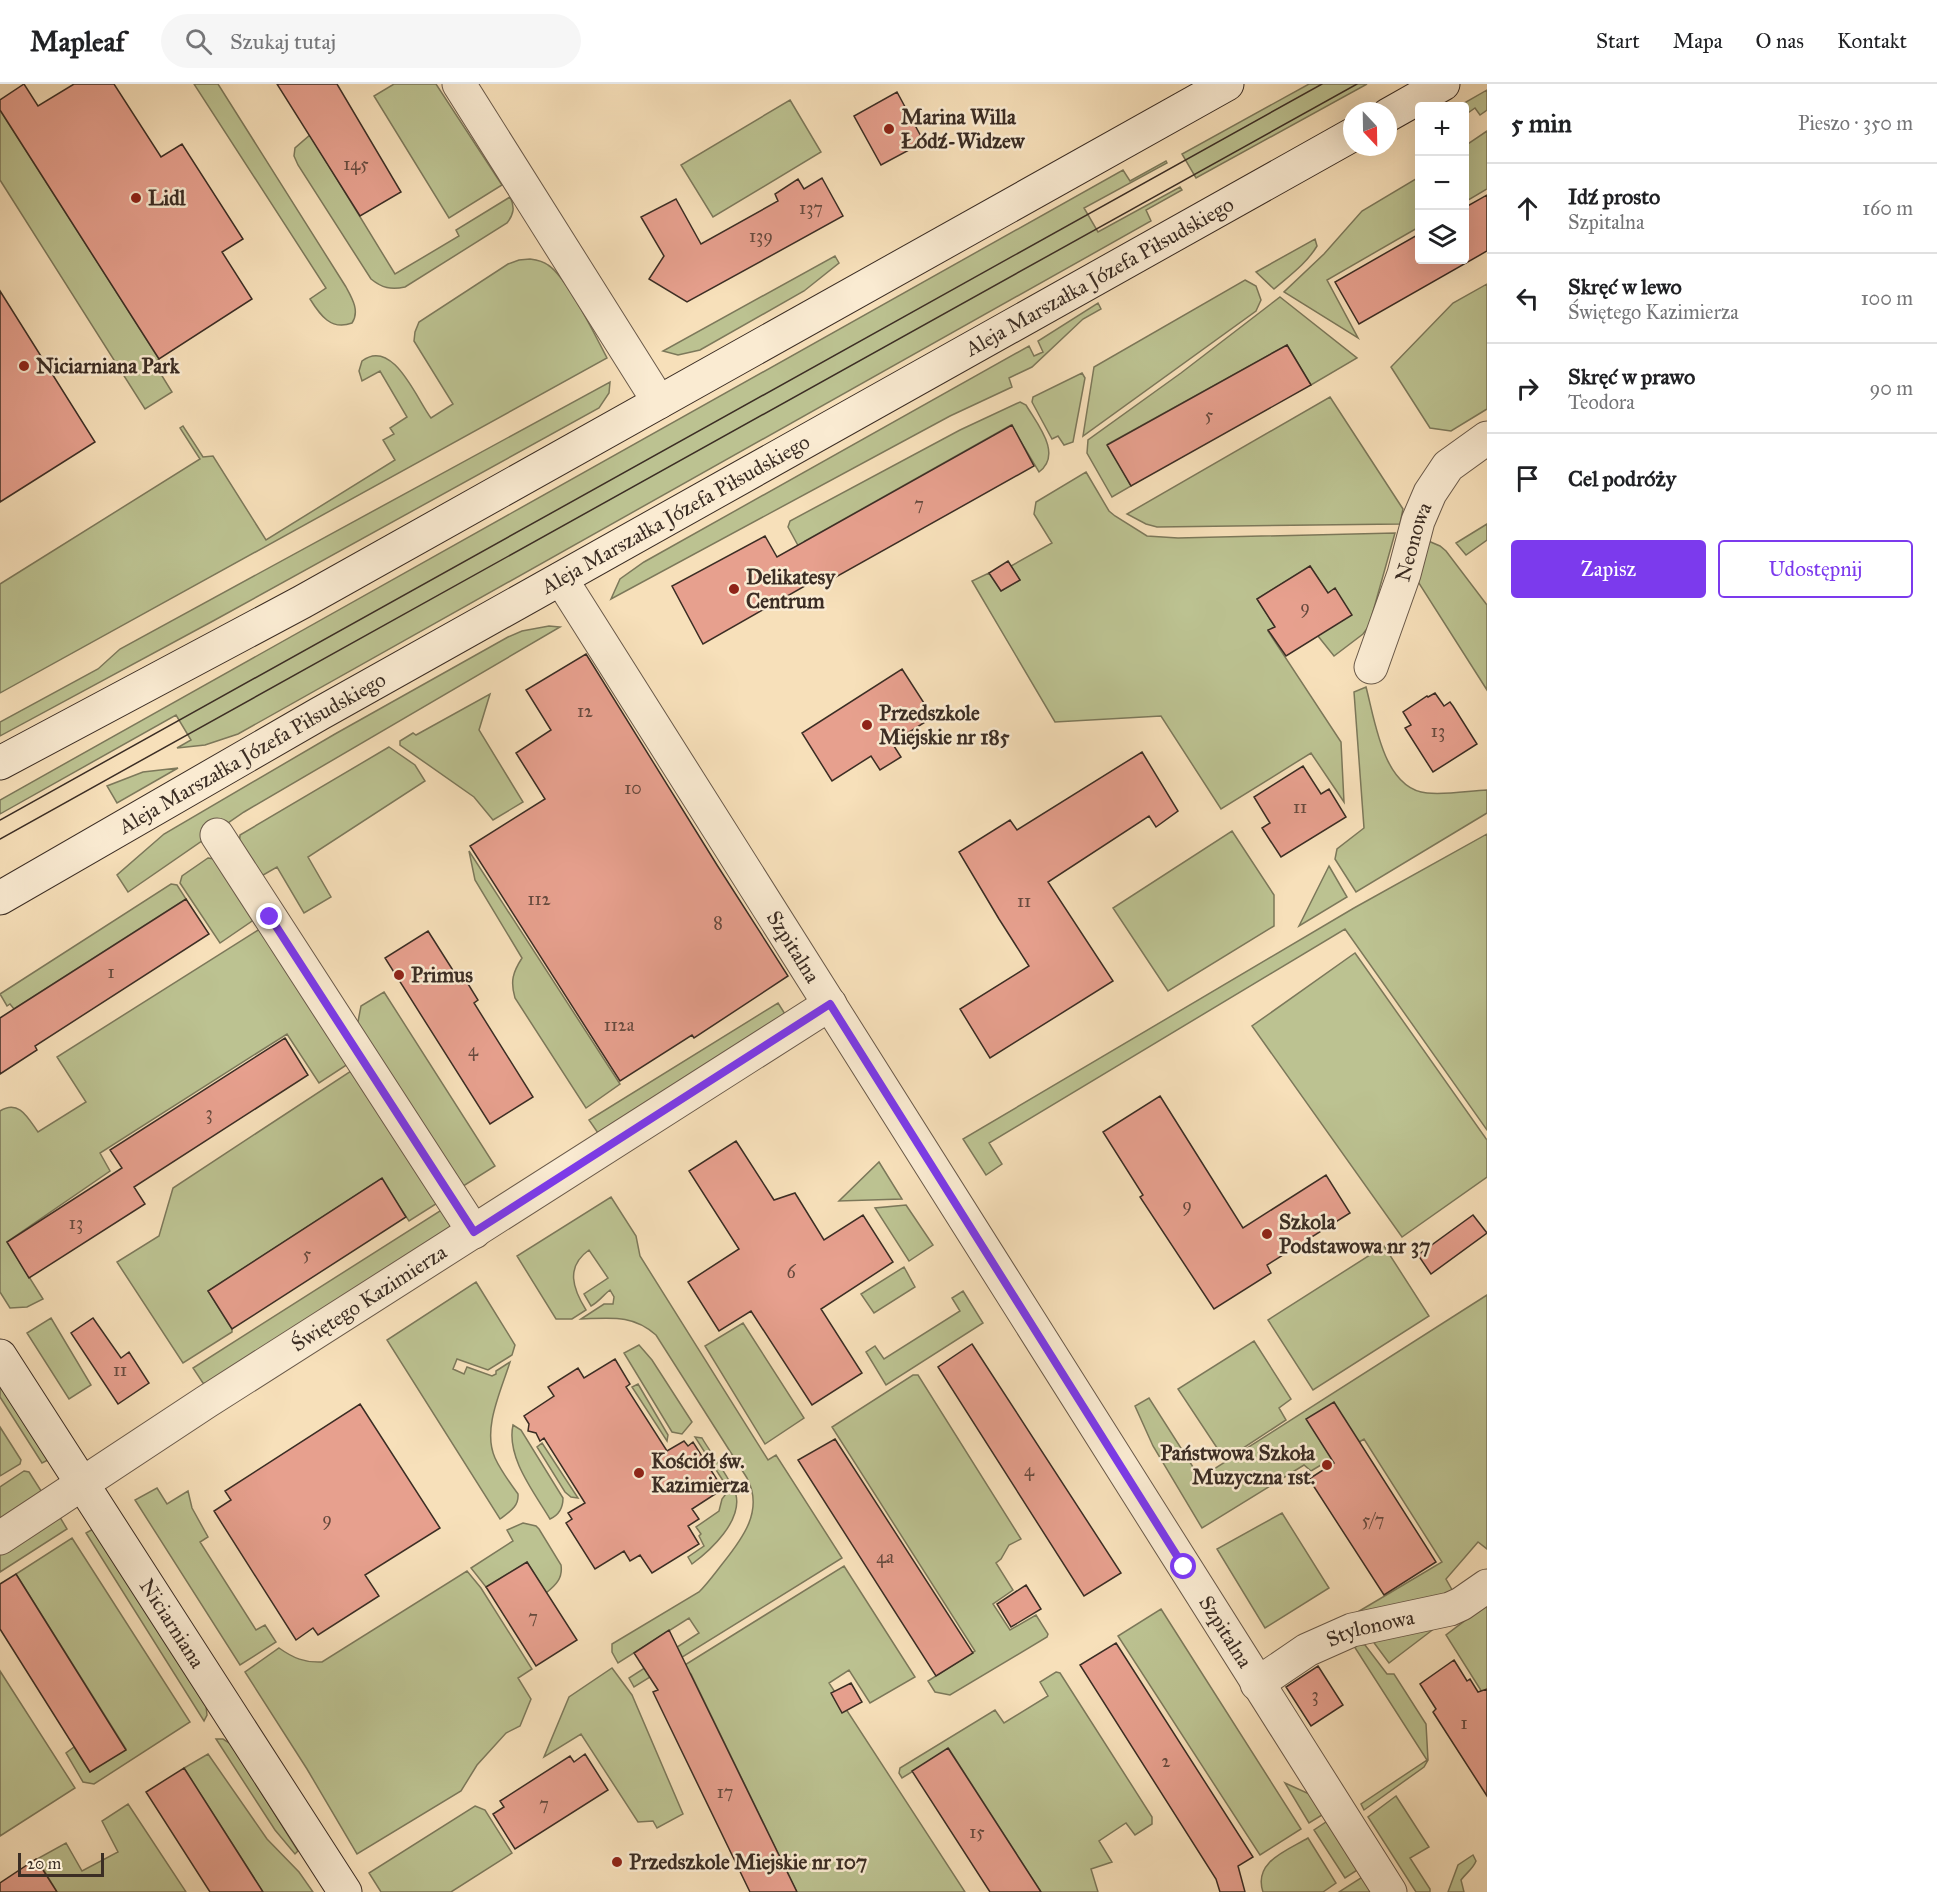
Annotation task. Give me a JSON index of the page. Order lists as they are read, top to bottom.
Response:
{
  "streets": {
    "street": [
      "Aleja Marszałka Józefa Piłsudskiego",
      "Neonowa",
      "Szpitalna",
      "Świętego Kazimierza",
      "Niciarniana",
      "Stylonowa"
    ]
  },
  "crossings": [
    ["Aleja Marszałka Józefa Piłsudskiego", "Szpitalna"],
    ["Szpitalna", "Świętego Kazimierza"],
    ["Szpitalna", "Stylonowa"],
    ["Świętego Kazimierza", "Niciarniana"]
  ],
  "places": [
    "Marina Willa Łódź-Widzew",
    "Lidl",
    "Niciarniana Park",
    "Delikatesy Centrum",
    "Przedszkole Miejskie nr 185",
    "Primus",
    "Szkola Podstawowa nr 37",
    "Państwowa Szkoła Muzyczna 1st.",
    "Kościół św. Kazimierza",
    "Przedszkole Miejskie nr 107"
  ],
  "house_numbers": [
    "145",
    "137",
    "139",
    "5",
    "7",
    "9",
    "12",
    "13",
    "10",
    "11",
    "112",
    "11",
    "8",
    "1",
    "112a",
    "4",
    "3",
    "9",
    "13",
    "5",
    "6",
    "11",
    "4",
    "9",
    "5/7",
    "4a",
    "7",
    "3",
    "1",
    "2",
    "17",
    "7",
    "15"
  ],
  "scale_bar": "20 m",
  "north": "bottom",
  "page": {
    "header": "Mapleaf",
    "search": "Szukaj tutaj",
    "nav": [
      "Start",
      "Mapa",
      "O nas",
      "Kontakt"
    ],
    "heading": ["5 min", "Pieszo · 350 m"],
    "map_buttons": ["+", "−"],
    "list": [
      ["Idź prosto", "Szpitalna", "160 m"],
      ["Skręć w lewo", "Świętego Kazimierza", "100 m"],
      ["Skręć w prawo", "Teodora", "90 m"],
      "Cel podróży"
    ],
    "buttons": ["Zapisz", "Udostępnij"],
    "scale": "20 m"
  }
}
